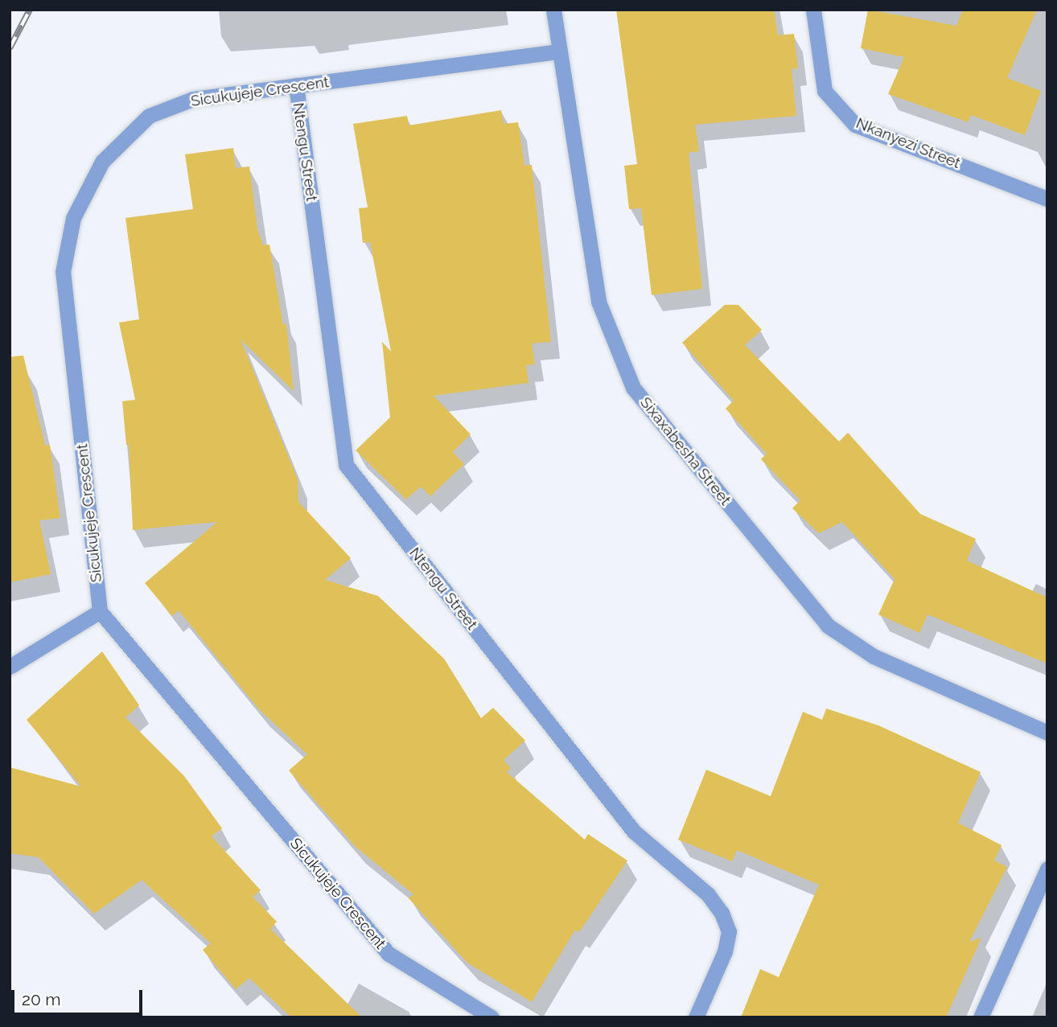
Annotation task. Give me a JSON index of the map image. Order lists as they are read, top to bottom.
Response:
{
  "streets": {
    "street": [
      "Sicukujeje Crescent",
      "Nkanyezi Street",
      "Ntengu Street",
      "Sixaxabesha Street"
    ]
  },
  "crossings": [
    ["Sicukujeje Crescent", "Ntengu Street"],
    ["Sicukujeje Crescent", "Sixaxabesha Street"]
  ],
  "scale_bar": "20 m"
}
